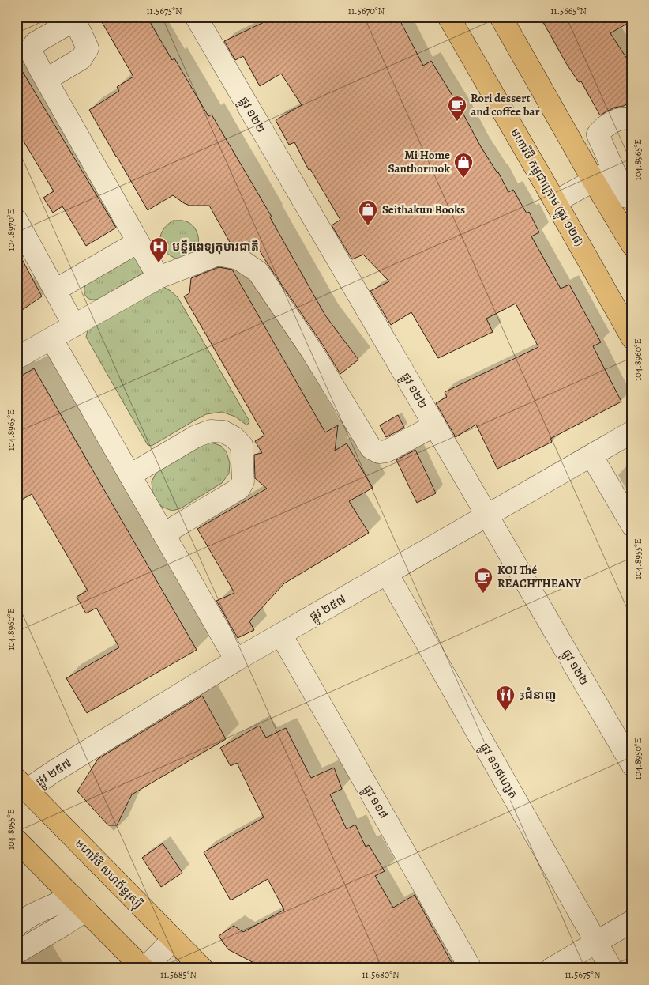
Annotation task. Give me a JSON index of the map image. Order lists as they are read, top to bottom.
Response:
{
  "streets": {
    "main road": ["មហាវិថី កម្ពុជាក្រោម (ផ្លូវ ១២៨)", "មហាវិថី សហព័ន្ធរុស្ស៊ី"],
    "street": [
      "ផ្លូវ ១២២",
      "ផ្លូវ ២៥៧",
      "ផ្លូវ ១១៨ហ្សេត",
      "ផ្លូវ ១១៨"
    ]
  },
  "crossings": [
    ["ផ្លូវ ១២២", "ផ្លូវ ២៥៧"],
    ["ផ្លូវ ២៥៧", "ផ្លូវ ១១៨ហ្សេត"],
    ["ផ្លូវ ២៥៧", "ផ្លូវ ១១៨"],
    ["ផ្លូវ ២៥៧", "មហាវិថី សហព័ន្ធរុស្ស៊ី"]
  ],
  "places": {
    "cafe": ["Rori dessert and coffee bar", "KOI Thé REACHTHEANY"],
    "shop": ["Mi Home Santhormok", "Seithakun Books"],
    "hospital": ["មន្ទីរពេទ្យកុមារជាតិ"],
    "restaurant": ["3ជំនាញ"]
  },
  "coordinates": [
    "11.5675°N",
    "11.5670°N",
    "11.5665°N",
    "104.8965°E",
    "104.8970°E",
    "104.8960°E",
    "104.8955°E",
    "104.8950°E",
    "11.5685°N",
    "11.5680°N"
  ]
}
